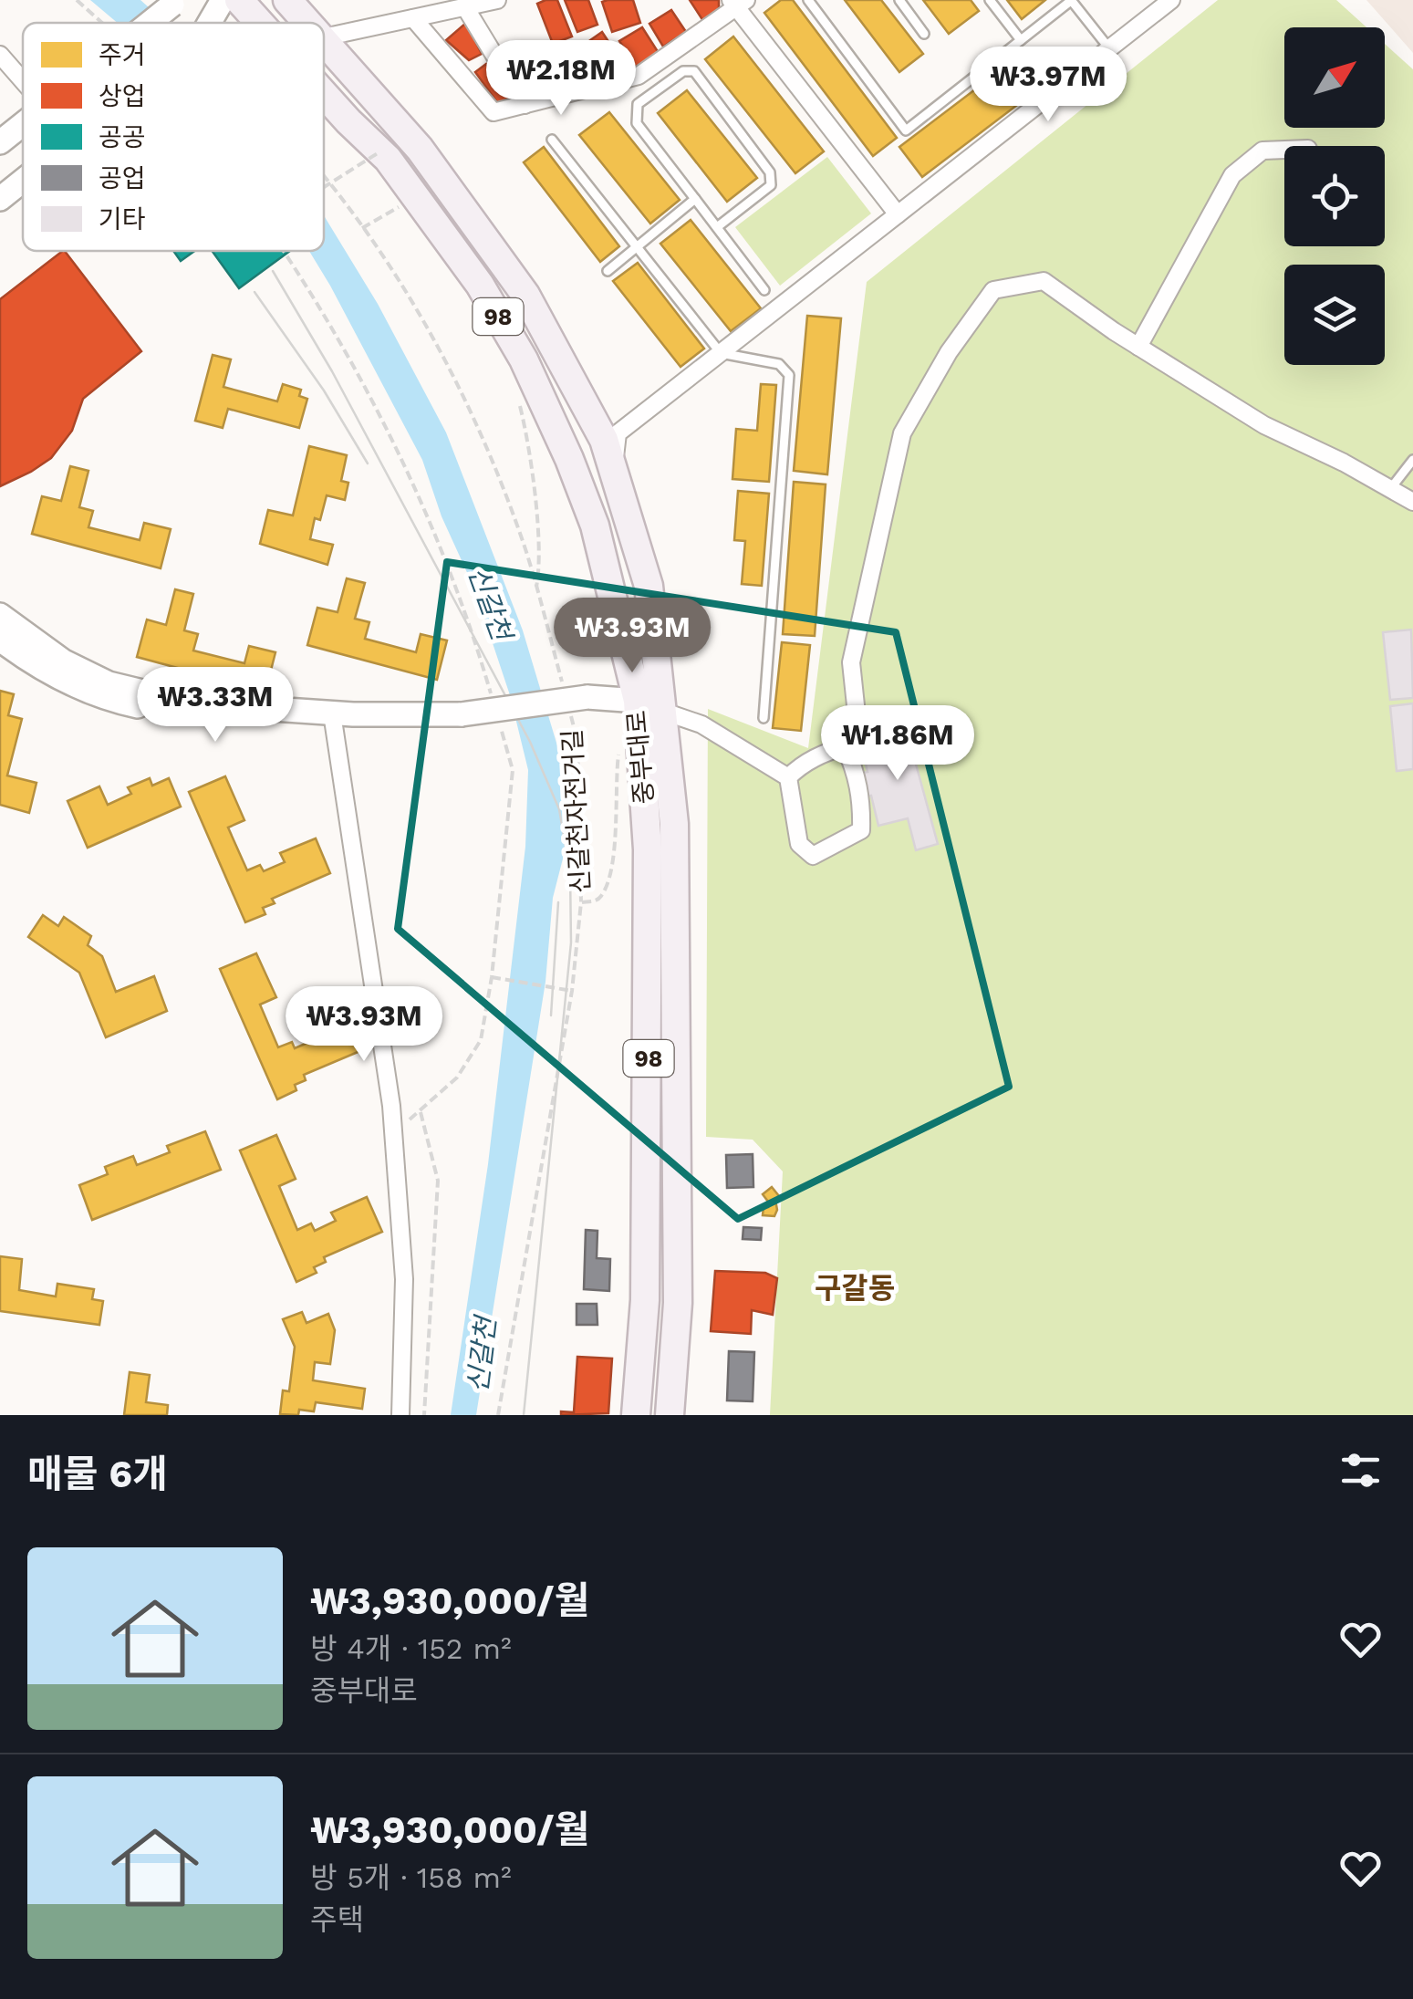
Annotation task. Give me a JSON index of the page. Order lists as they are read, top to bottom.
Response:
{
  "streets": {
    "main road": ["98", "중부대로"],
    "path": ["신갈천자전거길"]
  },
  "districts": ["구갈동"],
  "water": ["신갈천"],
  "legend": [
    "주거",
    "상업",
    "공공",
    "공업",
    "기타"
  ],
  "north": "top right",
  "page": {
    "price": [
      "₩2.18M",
      "₩3.97M",
      "₩3.93M",
      "₩3.33M",
      "₩1.86M",
      "₩3.93M"
    ],
    "heading": "매물 6개",
    "list": [
      {
        "name": "₩3,930,000/월",
        "note": "방 4개 · 152 m² · 중부대로"
      },
      {
        "name": "₩3,930,000/월",
        "note": "방 5개 · 158 m² · 주택"
      }
    ]
  }
}
